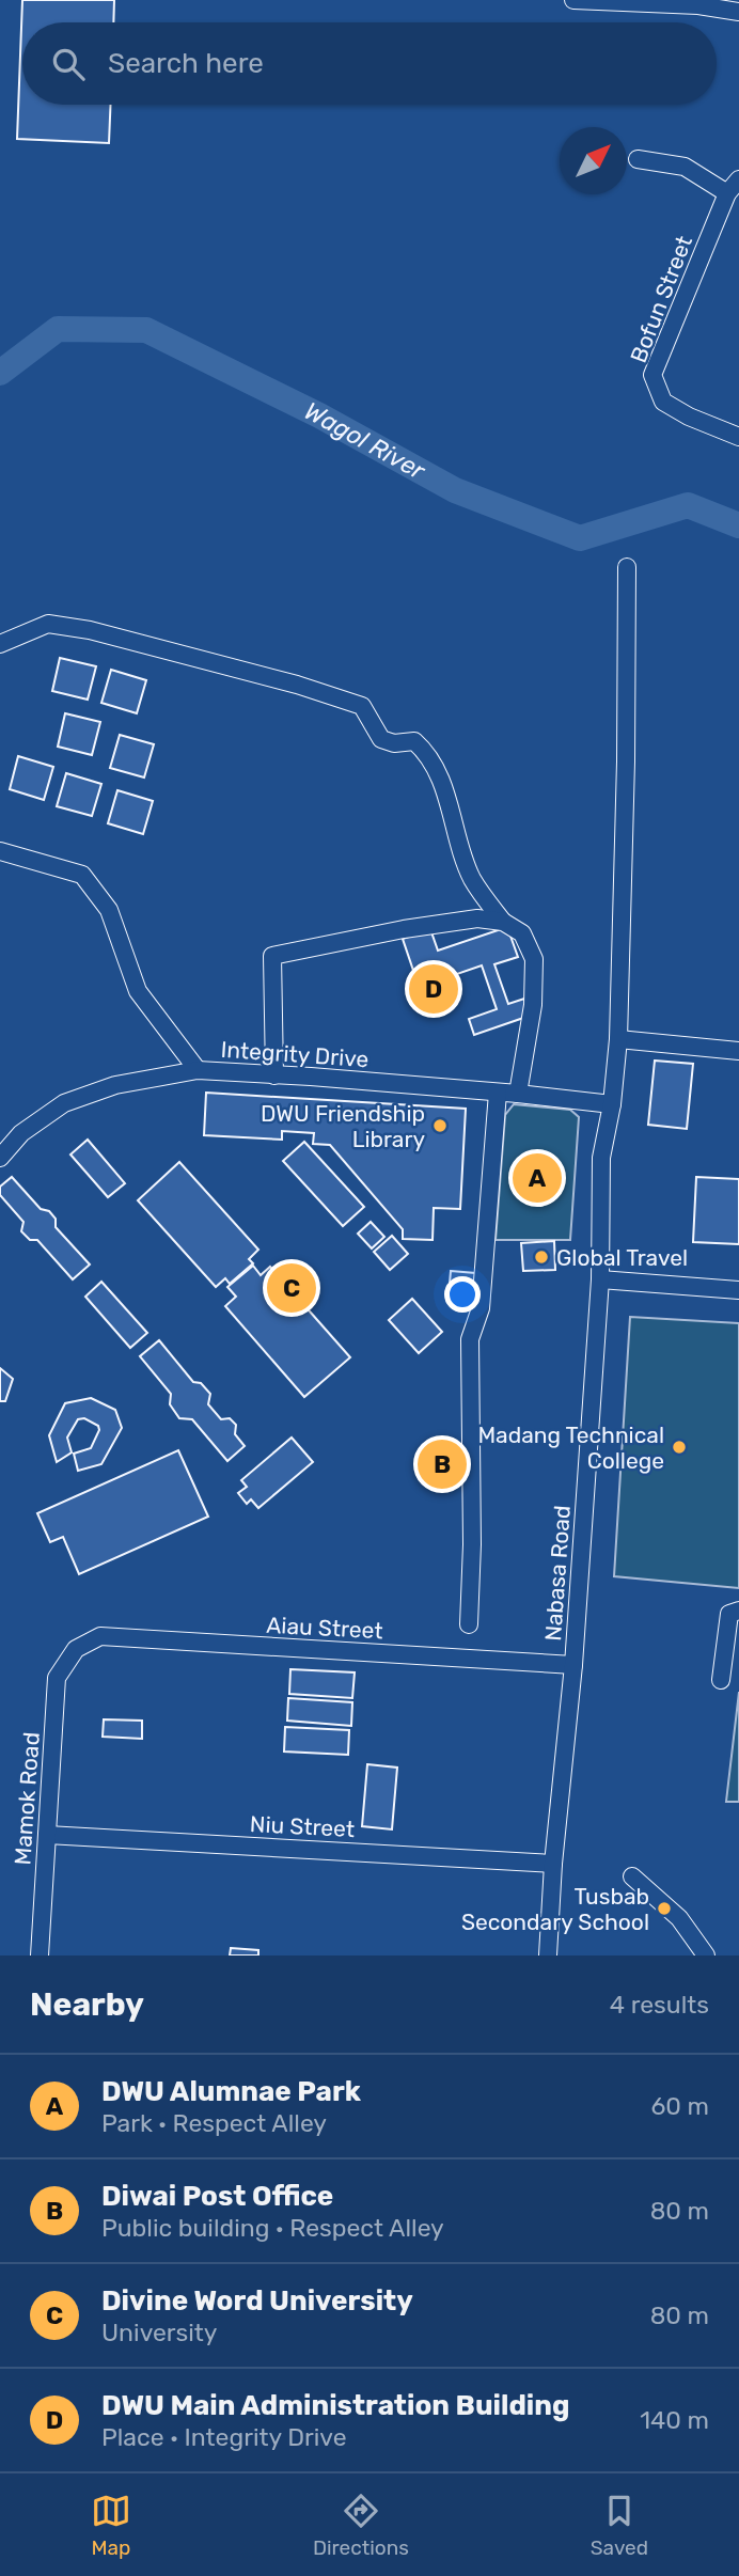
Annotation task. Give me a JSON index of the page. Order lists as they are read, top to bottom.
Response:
{
  "streets": {
    "street": [
      "Bofun Street",
      "Integrity Drive",
      "Nabasa Road",
      "Aiau Street",
      "Mamok Road",
      "Niu Street"
    ]
  },
  "crossings": [
    ["Integrity Drive", "Nabasa Road"],
    ["Nabasa Road", "Aiau Street"],
    ["Nabasa Road", "Niu Street"],
    ["Aiau Street", "Mamok Road"],
    ["Mamok Road", "Niu Street"]
  ],
  "water": ["Wagol River"],
  "places": [
    "DWU Friendship Library",
    "Global Travel",
    "Madang Technical College",
    "Tusbab Secondary School"
  ],
  "north": "top right",
  "page": {
    "search": "Search here",
    "pins": [
      "D",
      "A",
      "C",
      "B"
    ],
    "heading": ["Nearby", "4 results"],
    "list": [
      {
        "mark": "A",
        "name": "DWU Alumnae Park",
        "note": "Park · Respect Alley",
        "value": "60 m"
      },
      {
        "mark": "B",
        "name": "Diwai Post Office",
        "note": "Public building · Respect Alley",
        "value": "80 m"
      },
      {
        "mark": "C",
        "name": "Divine Word University",
        "note": "University",
        "value": "80 m"
      },
      {
        "mark": "D",
        "name": "DWU Main Administration Building",
        "note": "Place · Integrity Drive",
        "value": "140 m"
      }
    ],
    "nav": ["Map", "Directions", "Saved"]
  }
}
